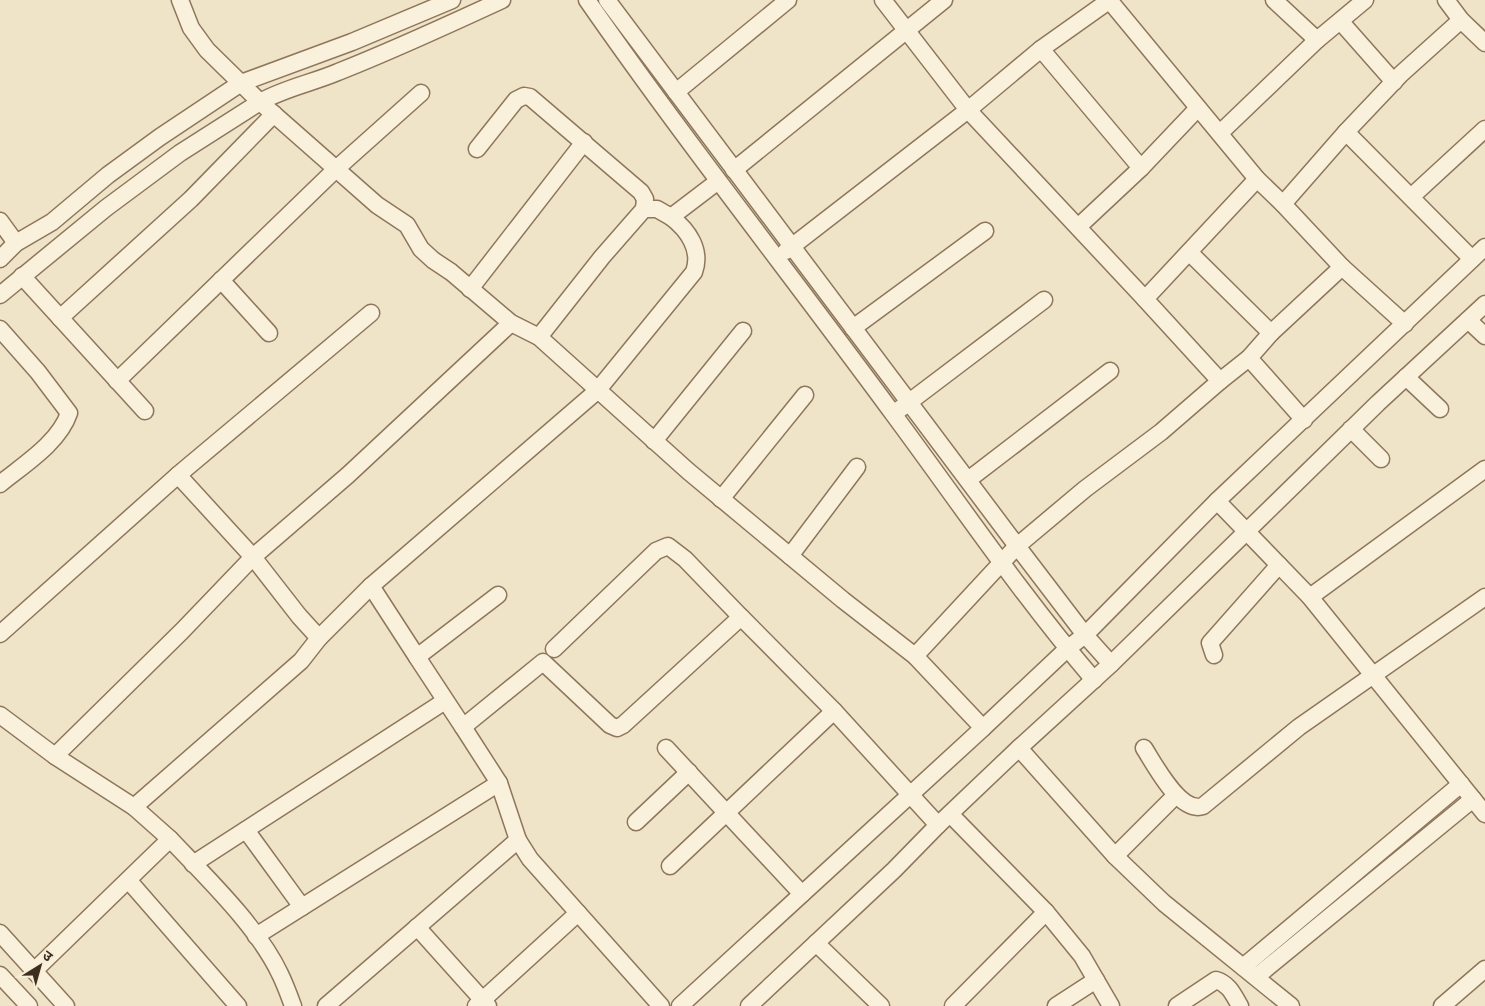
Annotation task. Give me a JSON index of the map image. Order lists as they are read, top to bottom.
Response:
{
  "north": "top right"
}
